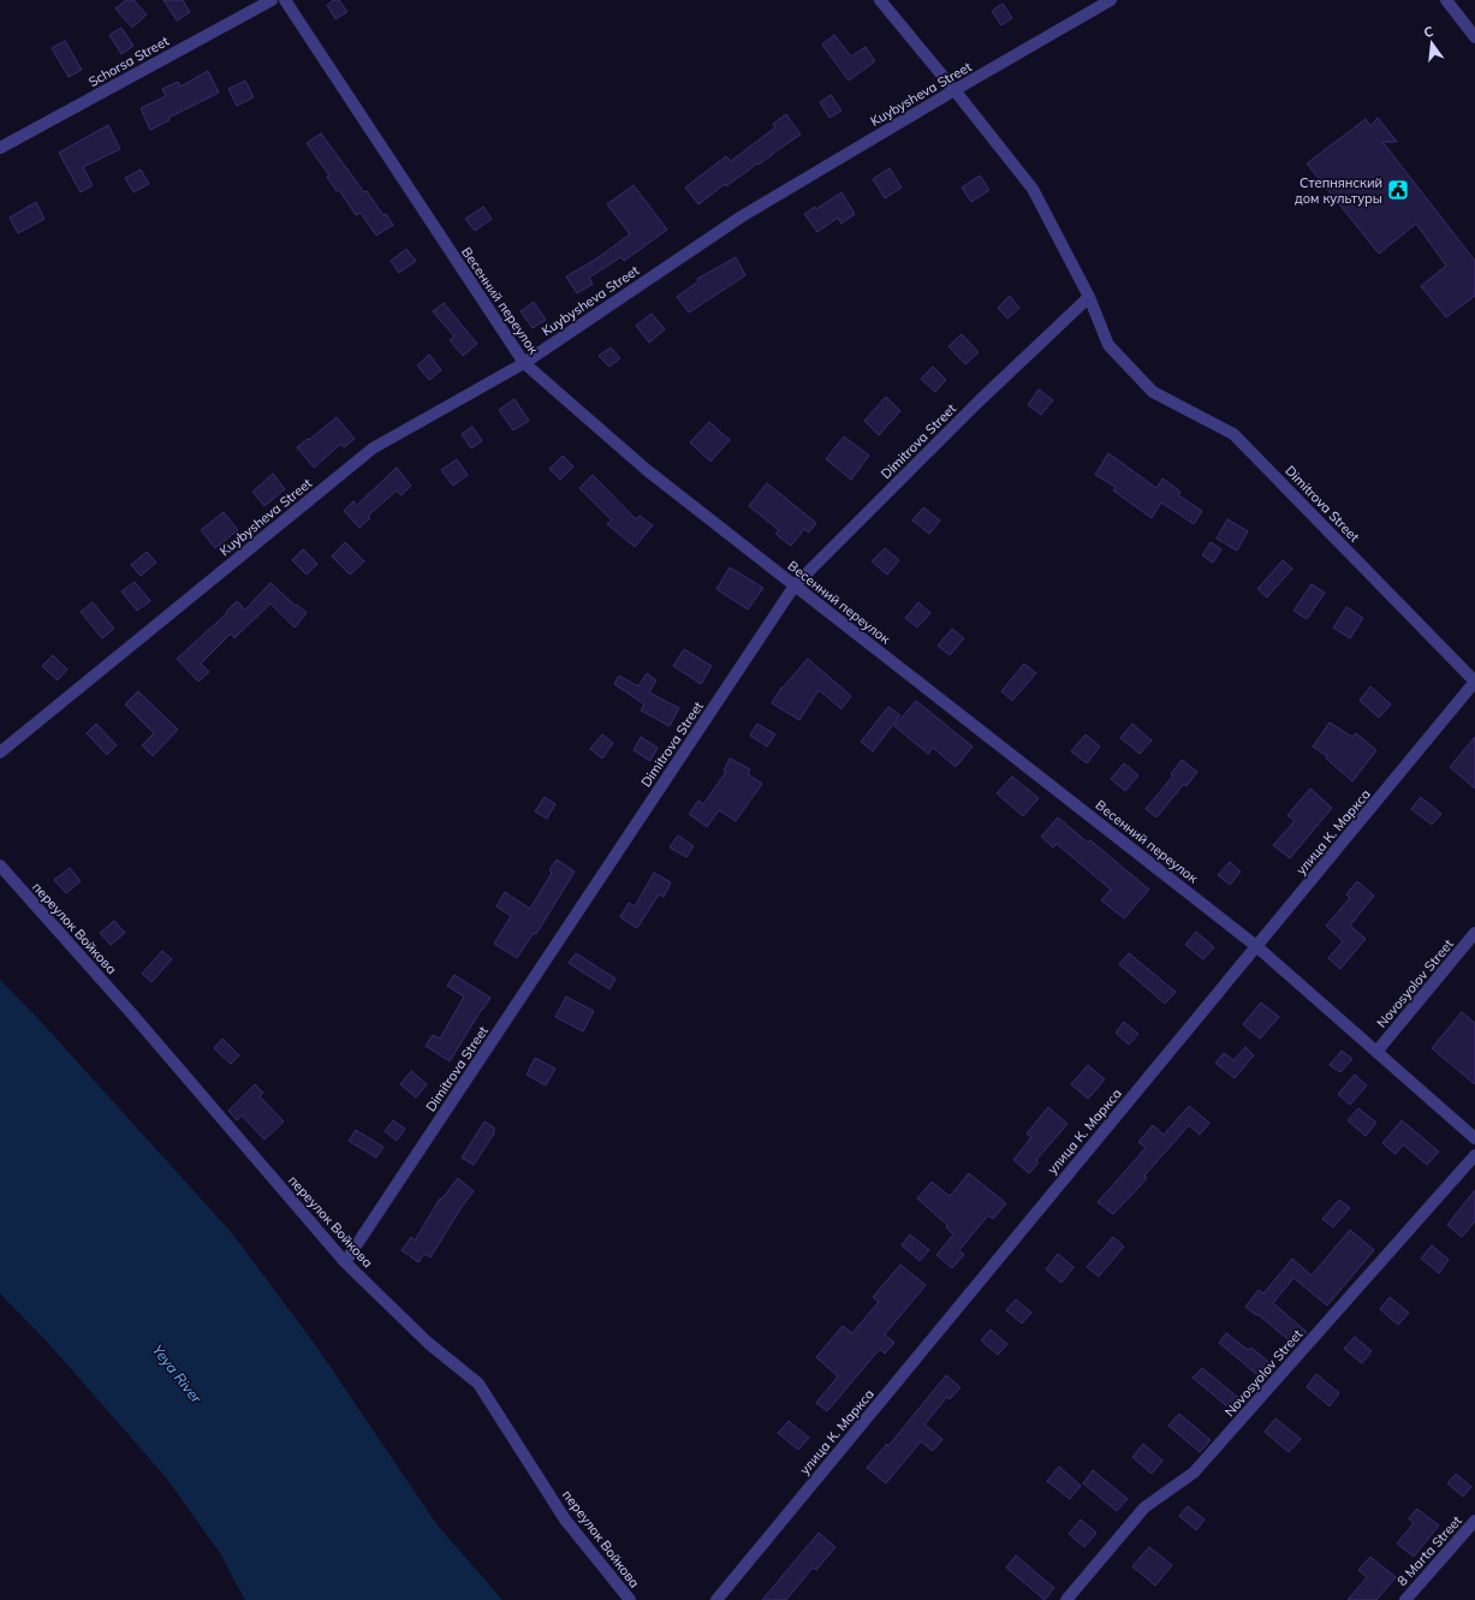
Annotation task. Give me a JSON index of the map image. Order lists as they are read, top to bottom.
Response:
{
  "streets": {
    "street": [
      "Schorsa Street",
      "Kuybysheva Street",
      "Весенний переулок",
      "Dimitrova Street",
      "улица К. Маркса",
      "переулок Войкова",
      "Novosyolov Street",
      "8 Marta Street"
    ]
  },
  "crossings": [
    ["Kuybysheva Street", "Весенний переулок"],
    ["Kuybysheva Street", "Dimitrova Street"],
    ["Весенний переулок", "Dimitrova Street"],
    ["Весенний переулок", "улица К. Маркса"],
    ["Весенний переулок", "Novosyolov Street"],
    ["Dimitrova Street", "улица К. Маркса"],
    ["Dimitrova Street", "переулок Войкова"]
  ],
  "water": ["Yeya River"],
  "places": {
    "public building": ["Степнянский дом культуры"]
  },
  "north": "top"
}
